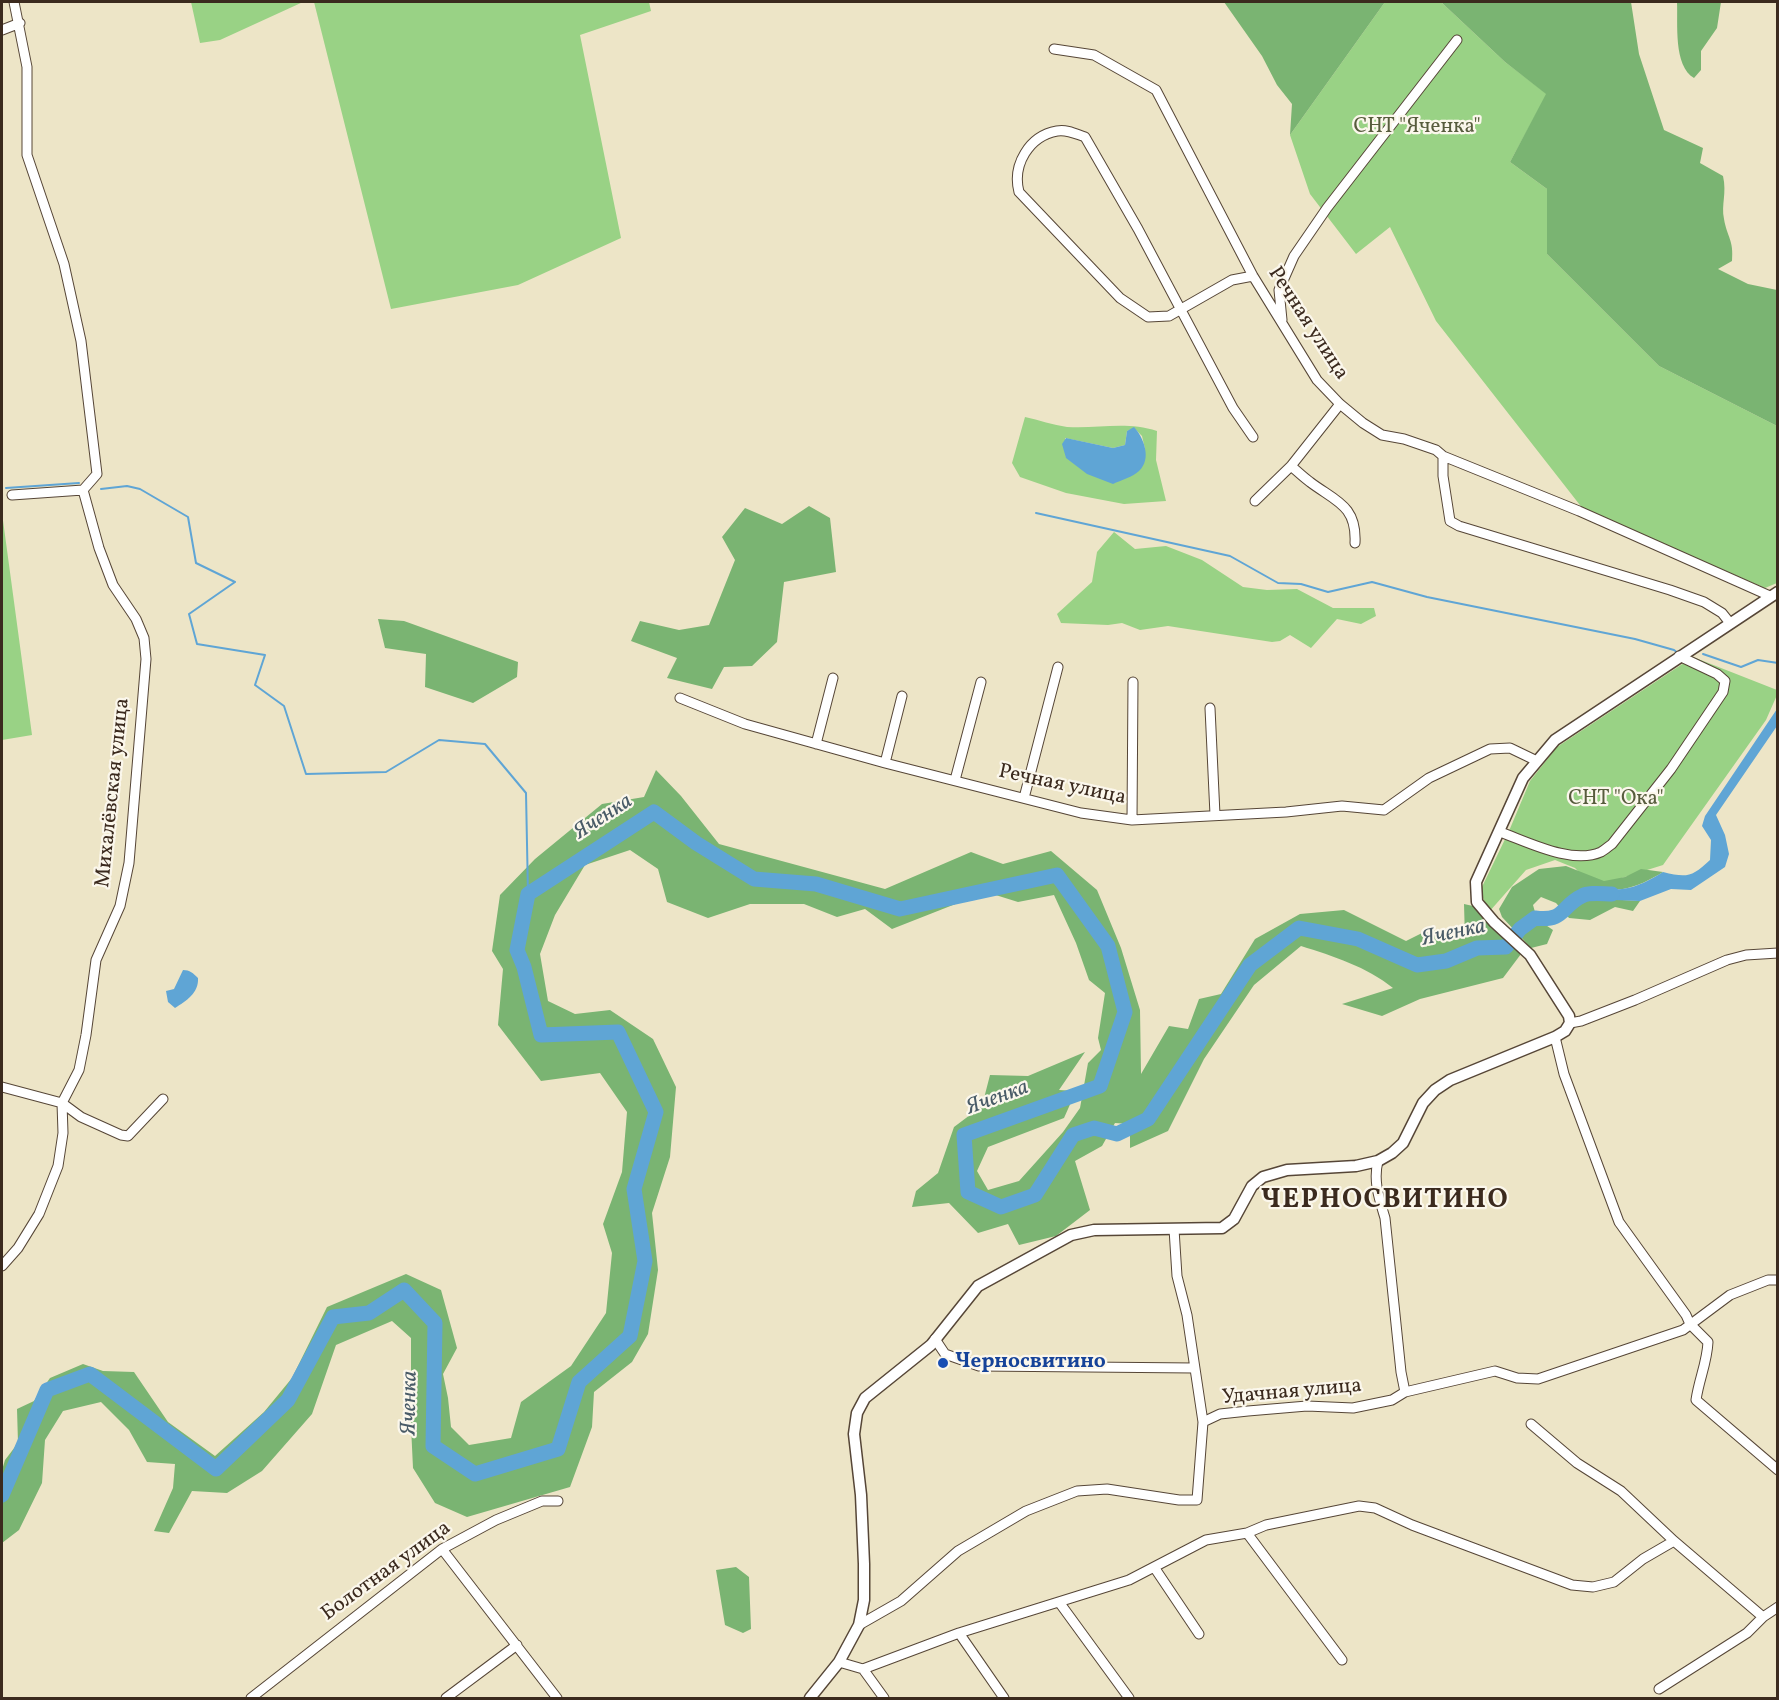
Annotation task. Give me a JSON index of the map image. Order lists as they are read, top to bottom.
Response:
{
  "streets": {
    "street": [
      "Речная улица",
      "Михалёвская улица",
      "Удачная улица",
      "Болотная улица"
    ]
  },
  "districts": ["ЧЕРНОСВИТИНО"],
  "water": ["Яченка"],
  "parks": ["СНТ \"Яченка\"", "СНТ \"Ока\""],
  "places": ["Черносвитино"]
}
